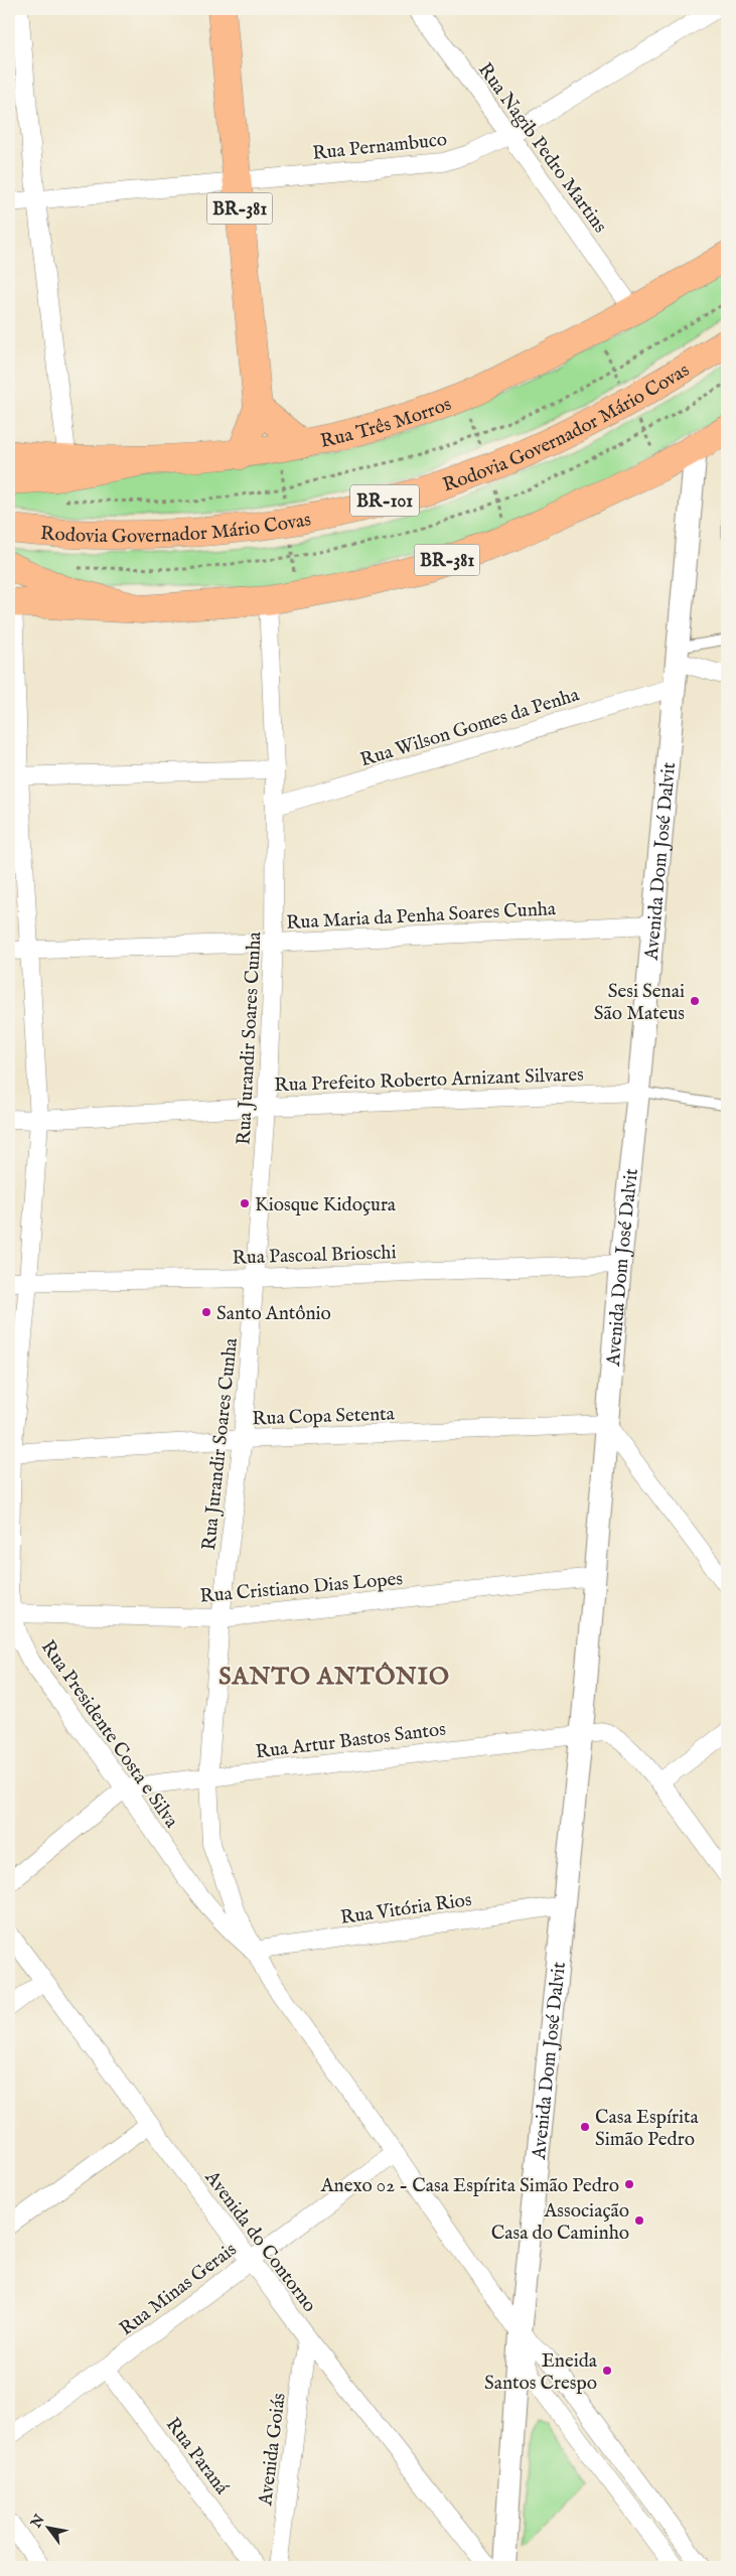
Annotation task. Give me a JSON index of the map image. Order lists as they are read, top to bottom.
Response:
{
  "streets": {
    "main road": [
      "BR-381",
      "Rua Três Morros",
      "Rodovia Governador Mário Covas",
      "BR-101"
    ],
    "street": [
      "Rua Pernambuco",
      "Rua Nagib Pedro Martins",
      "Rua Wilson Gomes da Penha",
      "Avenida Dom José Dalvit",
      "Rua Maria da Penha Soares Cunha",
      "Rua Jurandir Soares Cunha",
      "Rua Prefeito Roberto Arnizant Silvares",
      "Rua Pascoal Brioschi",
      "Rua Copa Setenta",
      "Rua Cristiano Dias Lopes",
      "Rua Presidente Costa e Silva",
      "Rua Artur Bastos Santos",
      "Rua Vitória Rios",
      "Avenida do Contorno",
      "Rua Minas Gerais",
      "Avenida Goiás",
      "Rua Paraná"
    ]
  },
  "crossings": [
    ["Rua Pernambuco", "Rua Nagib Pedro Martins"],
    ["Rua Pernambuco", "BR-381"],
    ["Rua Nagib Pedro Martins", "Rua Três Morros"],
    ["BR-381", "Rua Três Morros"],
    ["BR-381", "Avenida Dom José Dalvit"],
    ["BR-381", "Rua Jurandir Soares Cunha"],
    ["BR-381", "Rua Presidente Costa e Silva"],
    ["Rua Wilson Gomes da Penha", "Avenida Dom José Dalvit"],
    ["Rua Wilson Gomes da Penha", "Rua Jurandir Soares Cunha"],
    ["Avenida Dom José Dalvit", "Rua Maria da Penha Soares Cunha"],
    ["Avenida Dom José Dalvit", "Rua Jurandir Soares Cunha"],
    ["Avenida Dom José Dalvit", "Rua Prefeito Roberto Arnizant Silvares"],
    ["Avenida Dom José Dalvit", "Rua Pascoal Brioschi"],
    ["Avenida Dom José Dalvit", "Rua Copa Setenta"],
    ["Avenida Dom José Dalvit", "Rua Cristiano Dias Lopes"],
    ["Avenida Dom José Dalvit", "Rua Artur Bastos Santos"],
    ["Avenida Dom José Dalvit", "Rua Vitória Rios"],
    ["Rua Maria da Penha Soares Cunha", "Rua Jurandir Soares Cunha"],
    ["Rua Maria da Penha Soares Cunha", "Rua Presidente Costa e Silva"],
    ["Rua Jurandir Soares Cunha", "Rua Prefeito Roberto Arnizant Silvares"],
    ["Rua Jurandir Soares Cunha", "Rua Pascoal Brioschi"],
    ["Rua Jurandir Soares Cunha", "Rua Copa Setenta"],
    ["Rua Jurandir Soares Cunha", "Rua Cristiano Dias Lopes"],
    ["Rua Jurandir Soares Cunha", "Rua Presidente Costa e Silva"],
    ["Rua Jurandir Soares Cunha", "Rua Artur Bastos Santos"],
    ["Rua Jurandir Soares Cunha", "Rua Vitória Rios"],
    ["Rua Jurandir Soares Cunha", "Rua Minas Gerais"],
    ["Rua Prefeito Roberto Arnizant Silvares", "Rua Presidente Costa e Silva"],
    ["Rua Pascoal Brioschi", "Rua Presidente Costa e Silva"],
    ["Rua Copa Setenta", "Rua Presidente Costa e Silva"],
    ["Rua Cristiano Dias Lopes", "Rua Presidente Costa e Silva"],
    ["Rua Presidente Costa e Silva", "Rua Artur Bastos Santos"],
    ["Rua Presidente Costa e Silva", "Rua Vitória Rios"],
    ["Avenida do Contorno", "Rua Minas Gerais"],
    ["Avenida do Contorno", "Avenida Goiás"],
    ["Rua Minas Gerais", "Rua Paraná"]
  ],
  "districts": ["SANTO ANTÔNIO"],
  "places": [
    "Sesi Senai São Mateus",
    "Kiosque Kidoçura",
    "Santo Antônio",
    "Casa Espírita Simão Pedro",
    "Anexo 02 - Casa Espírita Simão Pedro",
    "Associação Casa do Caminho",
    "Eneida Santos Crespo"
  ],
  "north": "top left"
}
